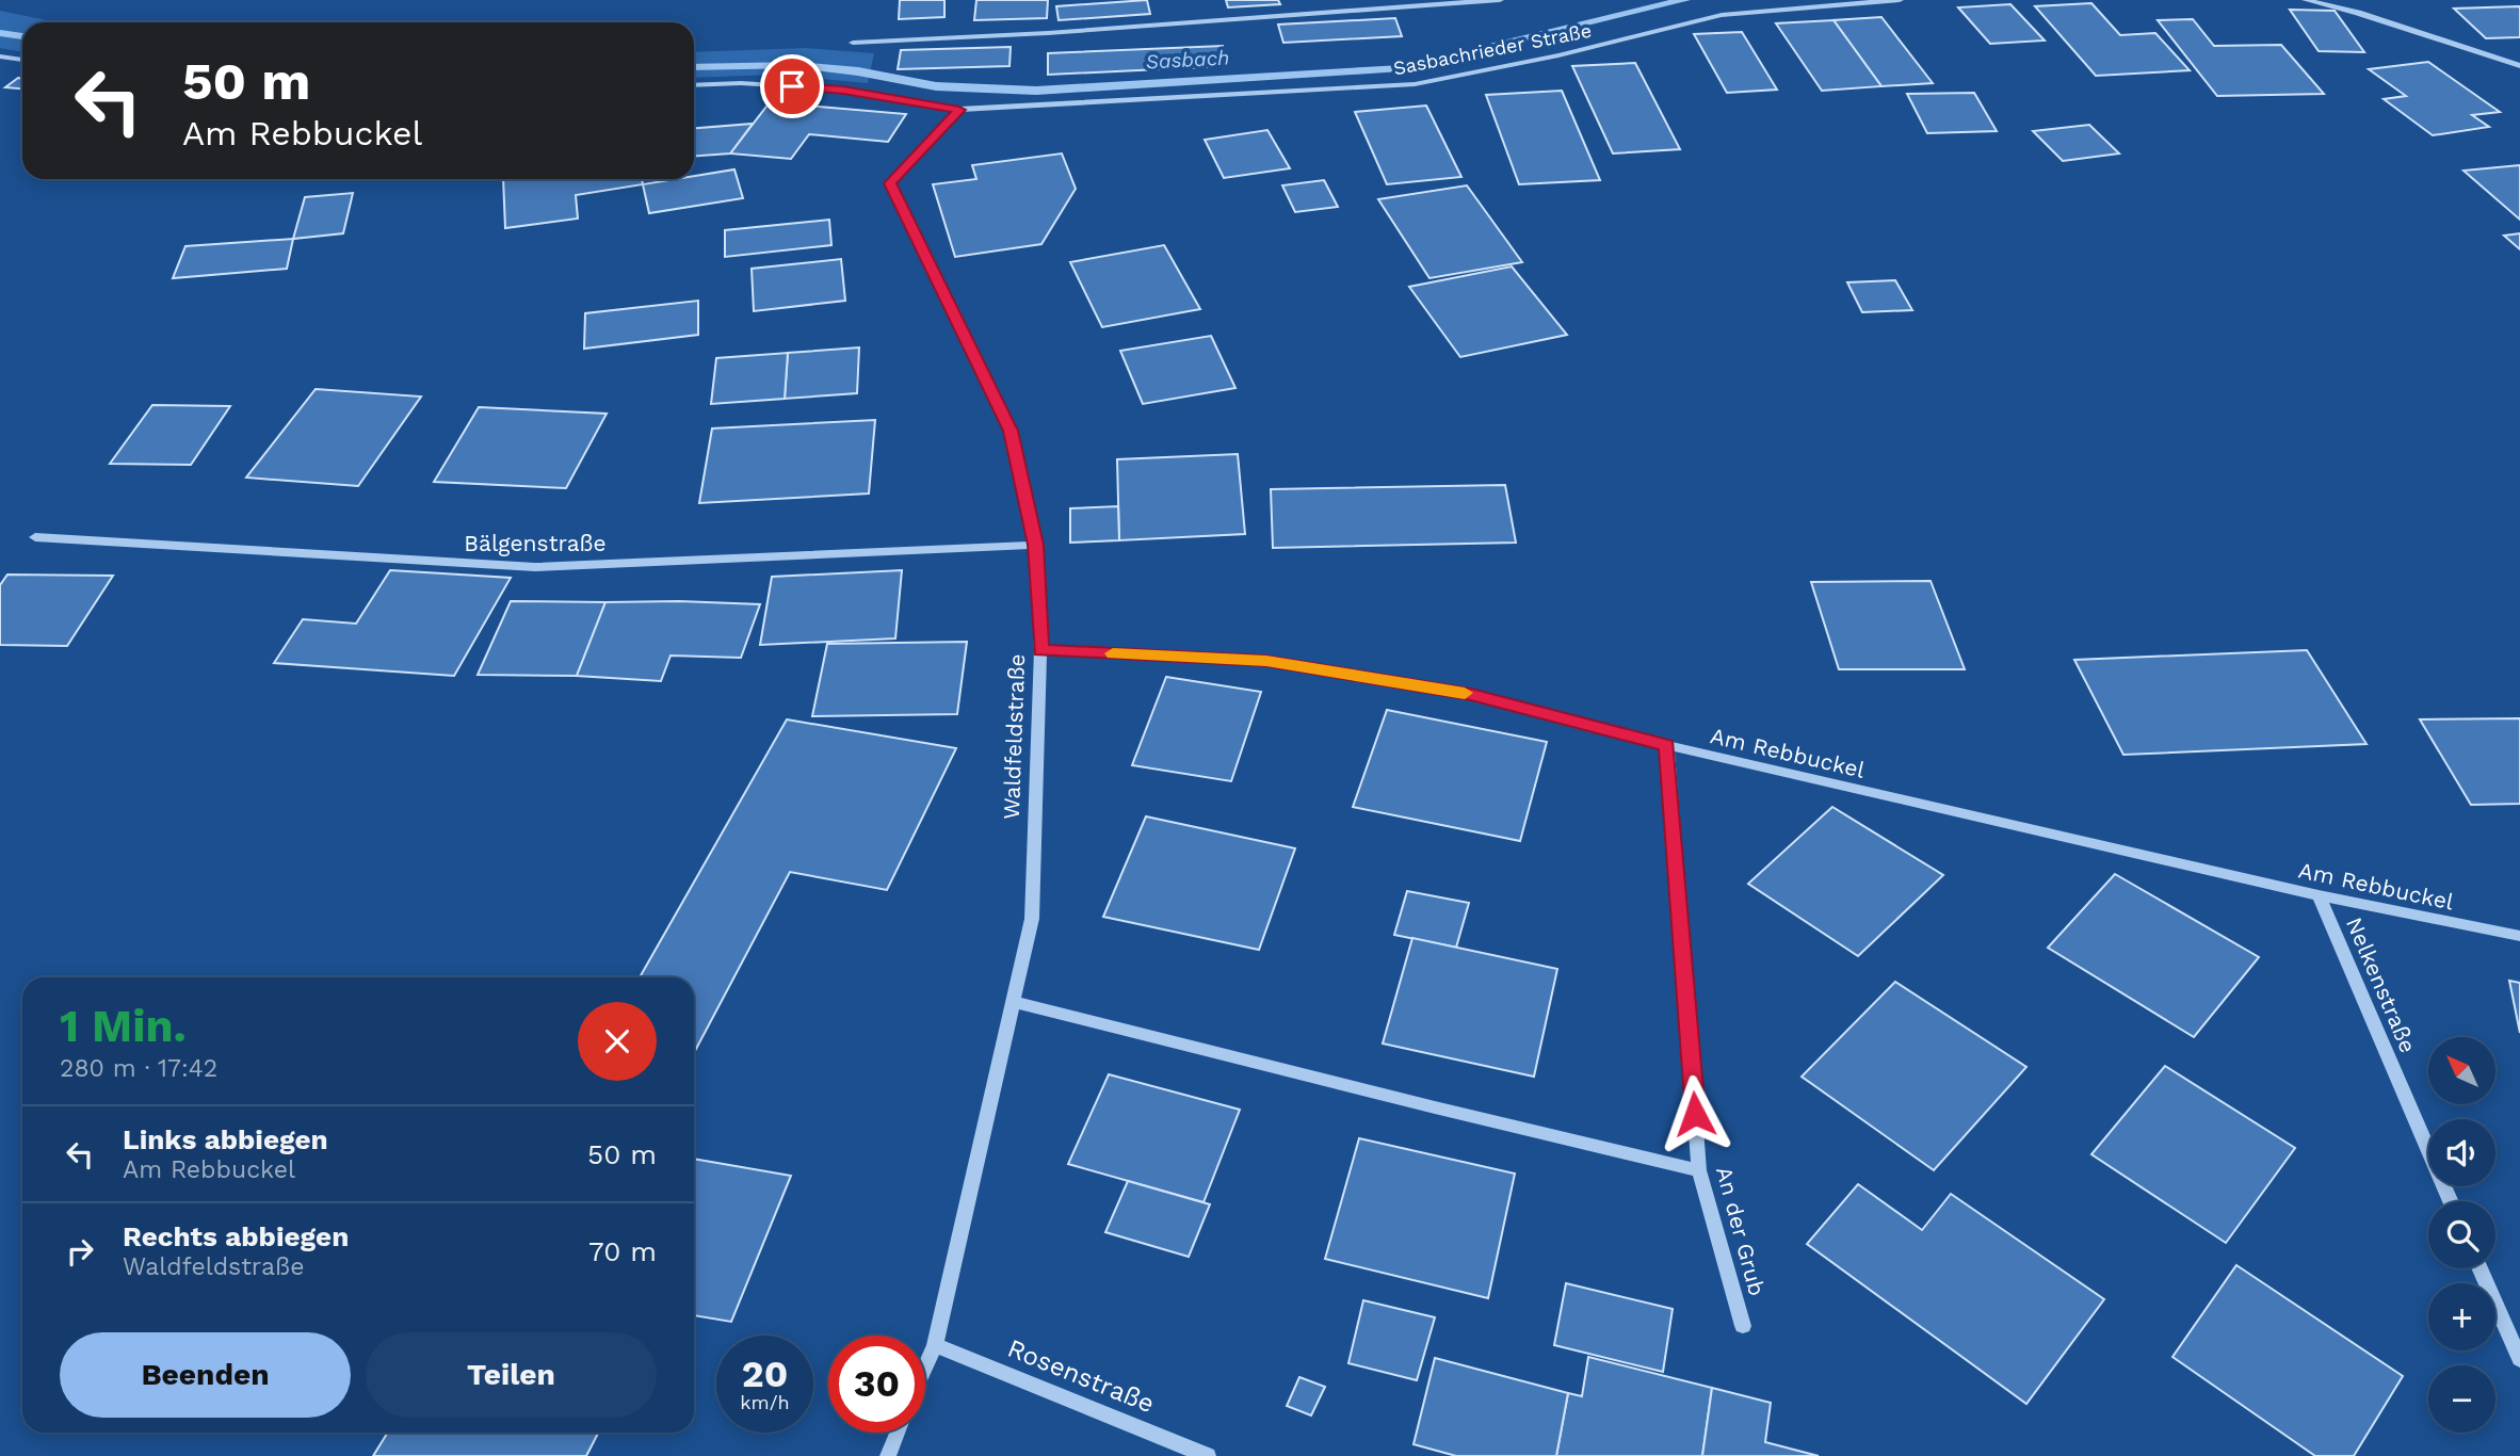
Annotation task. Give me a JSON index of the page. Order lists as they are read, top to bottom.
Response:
{
  "streets": {
    "street": [
      "Sasbachrieder Straße",
      "Bälgenstraße",
      "Waldfeldstraße",
      "Am Rebbuckel",
      "Nelkenstraße",
      "An der Grub",
      "Rosenstraße"
    ]
  },
  "crossings": [
    ["Sasbachrieder Straße", "Waldfeldstraße"],
    ["Bälgenstraße", "Waldfeldstraße"],
    ["Waldfeldstraße", "Am Rebbuckel"],
    ["Waldfeldstraße", "Rosenstraße"],
    ["Am Rebbuckel", "Nelkenstraße"],
    ["Am Rebbuckel", "An der Grub"]
  ],
  "water": ["Sasbach"],
  "north": "top left",
  "page": {
    "turn": ["50 m", "Am Rebbuckel"],
    "heading": ["1 Min.", "280 m · 17:42"],
    "map_buttons": ["+", "−"],
    "list": [
      {
        "name": "Links abbiegen",
        "note": "Am Rebbuckel",
        "value": "50 m"
      },
      {
        "name": "Rechts abbiegen",
        "note": "Waldfeldstraße",
        "value": "70 m"
      }
    ],
    "buttons": ["Beenden", "Teilen"],
    "speed": "20 km/h",
    "limit": "30"
  }
}
